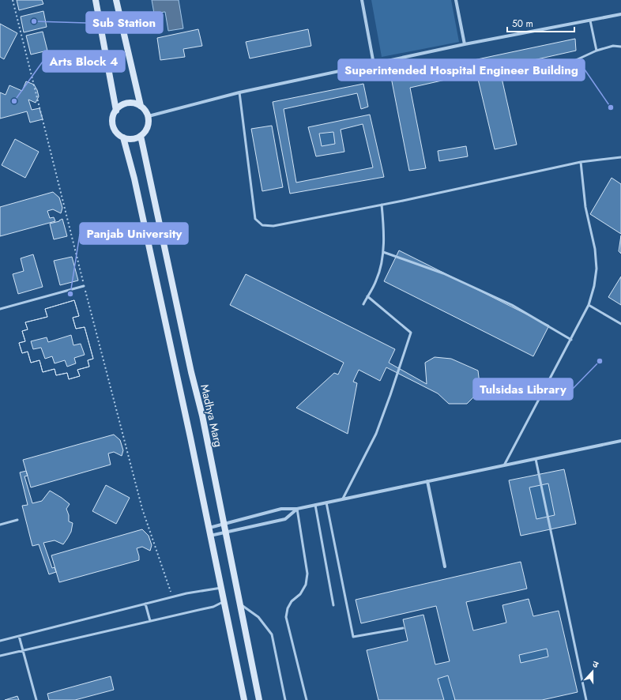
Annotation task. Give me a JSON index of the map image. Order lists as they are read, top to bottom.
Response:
{
  "streets": {
    "main road": ["Madhya Marg"]
  },
  "places": [
    "Sub Station",
    "Arts Block 4",
    "Superintended Hospital Engineer Building",
    "Panjab University",
    "Tulsidas Library"
  ],
  "scale_bar": "50 m",
  "north": "top"
}
